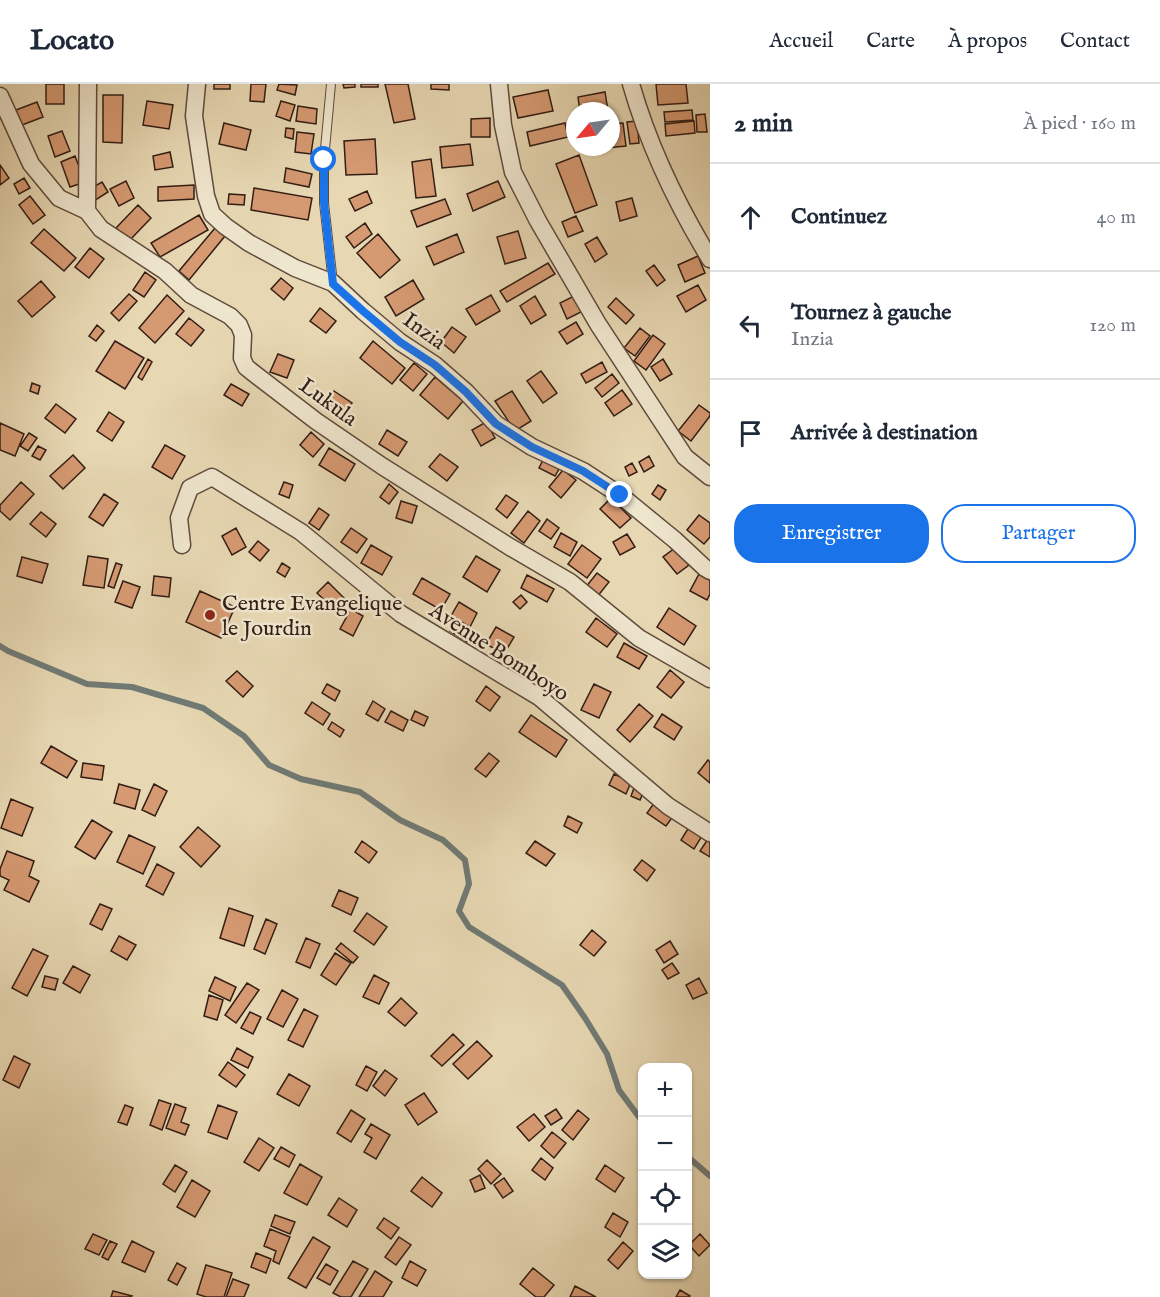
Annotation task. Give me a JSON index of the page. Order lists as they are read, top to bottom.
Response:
{
  "streets": {
    "street": ["Inzia", "Lukula", "Avenue Bomboyo"]
  },
  "places": ["Centre Evangelique le Jourdin"],
  "north": "bottom left",
  "page": {
    "header": "Locato",
    "nav": [
      "Accueil",
      "Carte",
      "À propos",
      "Contact"
    ],
    "heading": ["2 min", "À pied · 160 m"],
    "list": [
      ["Continuez", "40 m"],
      ["Tournez à gauche", "Inzia", "120 m"],
      "Arrivée à destination"
    ],
    "buttons": ["Enregistrer", "Partager"],
    "map_buttons": ["+", "−"]
  }
}
